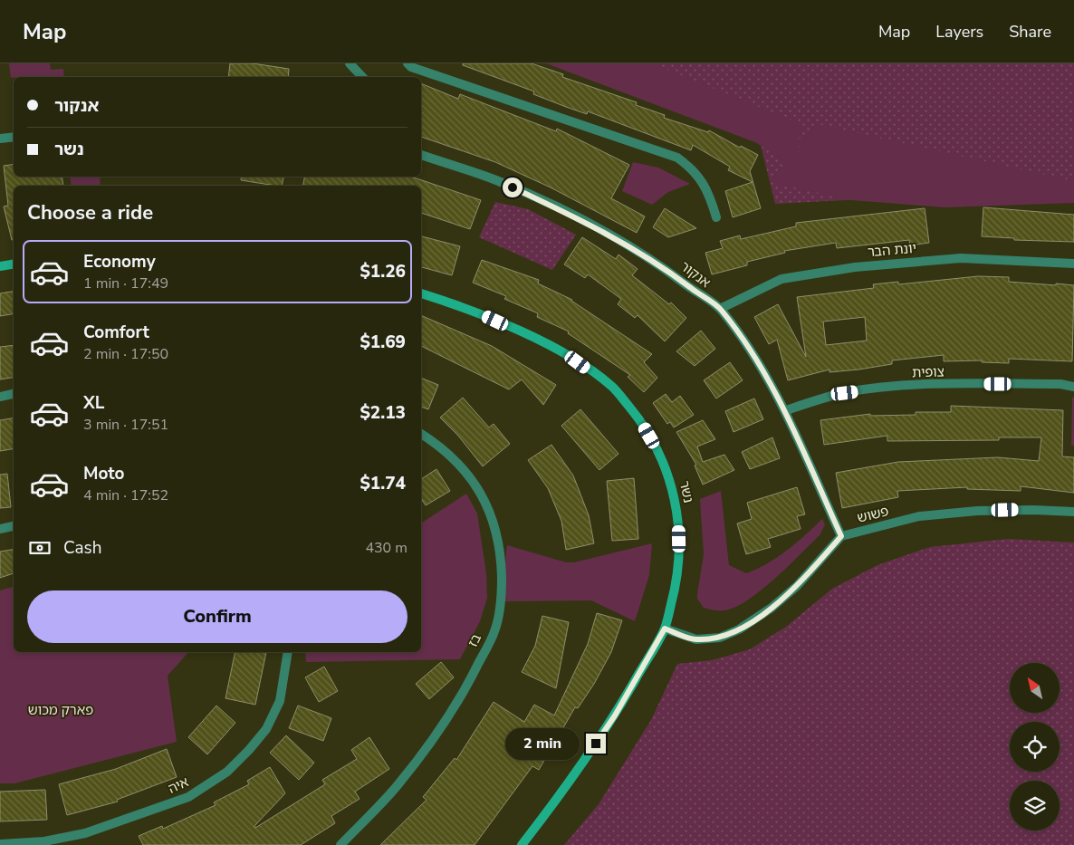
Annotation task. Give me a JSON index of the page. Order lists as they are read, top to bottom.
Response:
{
  "streets": {
    "street": [
      "יונת הבר",
      "אנקור",
      "צופית",
      "נשר",
      "פשוש",
      "בז",
      "איה"
    ]
  },
  "crossings": [
    ["יונת הבר", "אנקור"],
    ["אנקור", "צופית"],
    ["אנקור", "פשוש"]
  ],
  "parks": ["פארק מכוש"],
  "north": "top left",
  "page": {
    "header": "Map",
    "nav": ["Map", "Layers", "Share"],
    "banner": ["אנקור", "נשר"],
    "heading": "Choose a ride",
    "list": [
      {
        "name": "Economy",
        "note": "1 min · 17:49",
        "value": "$1.26"
      },
      {
        "name": "Comfort",
        "note": "2 min · 17:50",
        "value": "$1.69"
      },
      {
        "name": "XL",
        "note": "3 min · 17:51",
        "value": "$2.13"
      },
      {
        "name": "Moto",
        "note": "4 min · 17:52",
        "value": "$1.74"
      }
    ],
    "pay": ["Cash", "430 m"],
    "buttons": "Confirm",
    "bubble": "2 min"
  }
}
